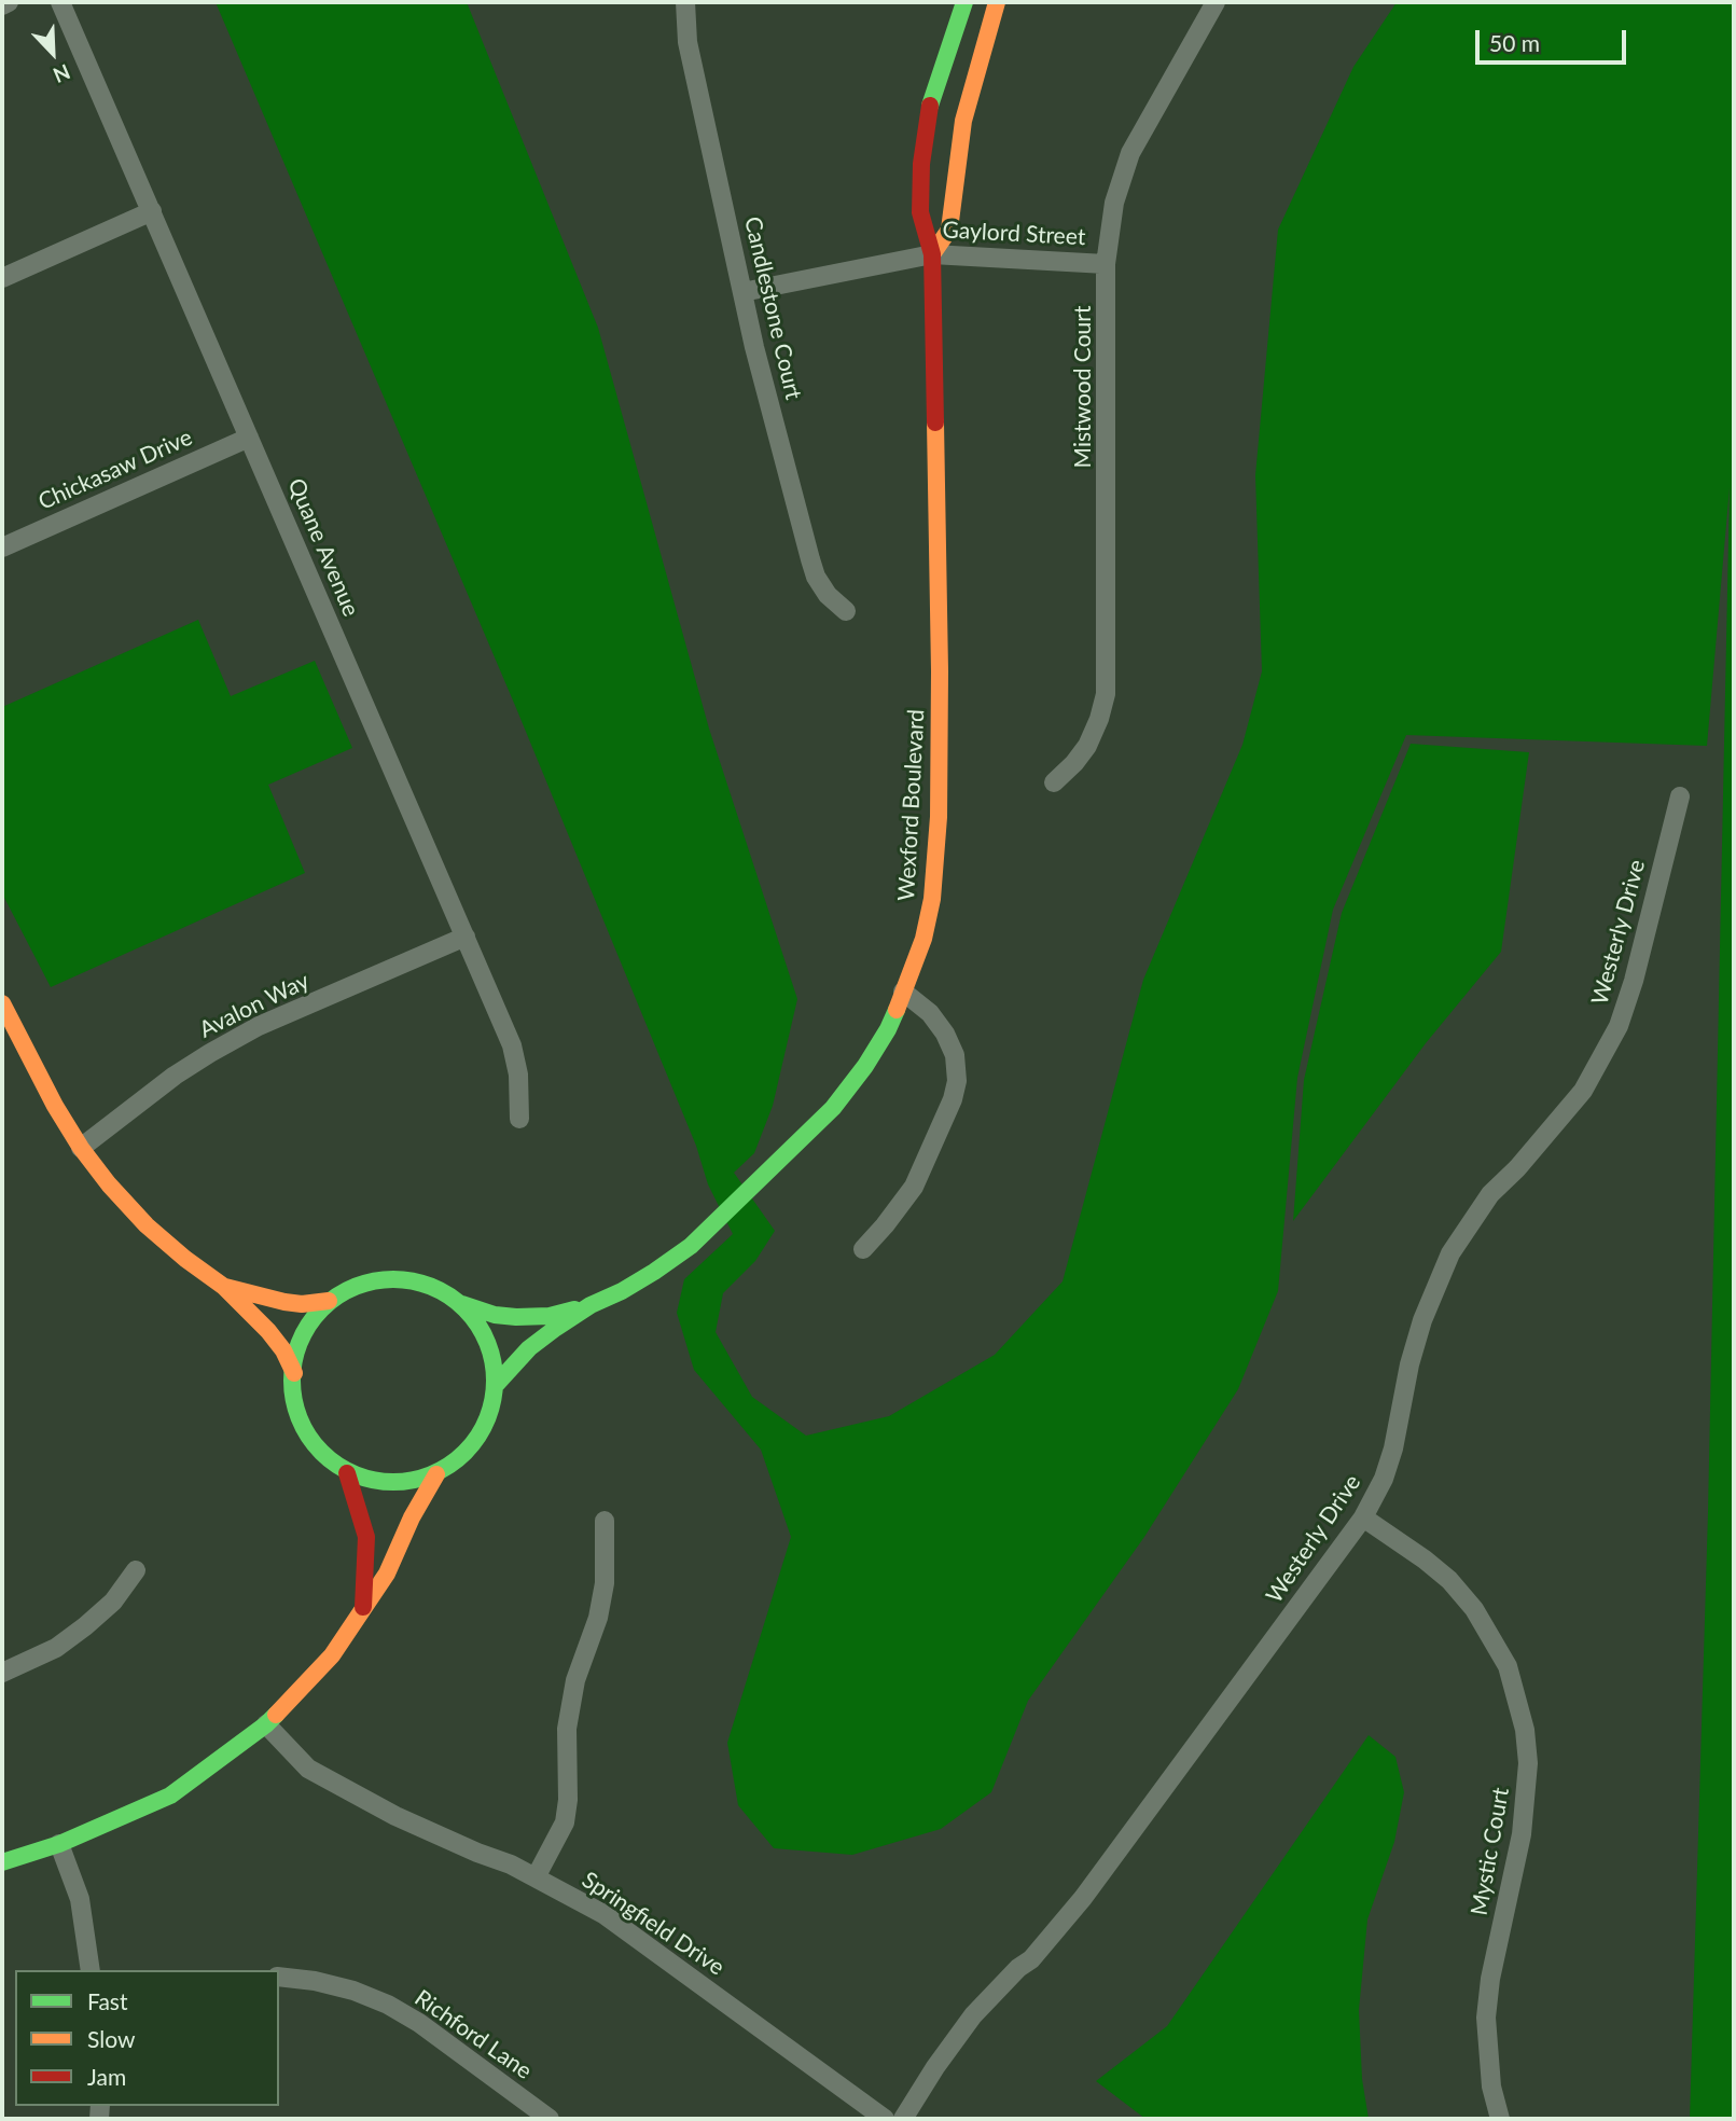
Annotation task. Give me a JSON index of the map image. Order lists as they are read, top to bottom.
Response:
{
  "streets": {
    "street": [
      "Gaylord Street",
      "Candlestone Court",
      "Mistwood Court",
      "Chickasaw Drive",
      "Quane Avenue",
      "Wexford Boulevard",
      "Westerly Drive",
      "Avalon Way",
      "Mystic Court",
      "Springfield Drive",
      "Richford Lane"
    ]
  },
  "crossings": [
    ["Gaylord Street", "Candlestone Court"],
    ["Gaylord Street", "Mistwood Court"],
    ["Gaylord Street", "Wexford Boulevard"],
    ["Chickasaw Drive", "Quane Avenue"],
    ["Quane Avenue", "Avalon Way"],
    ["Westerly Drive", "Mystic Court"]
  ],
  "legend": ["Fast", "Slow", "Jam"],
  "scale_bar": "50 m",
  "north": "bottom right"
}
